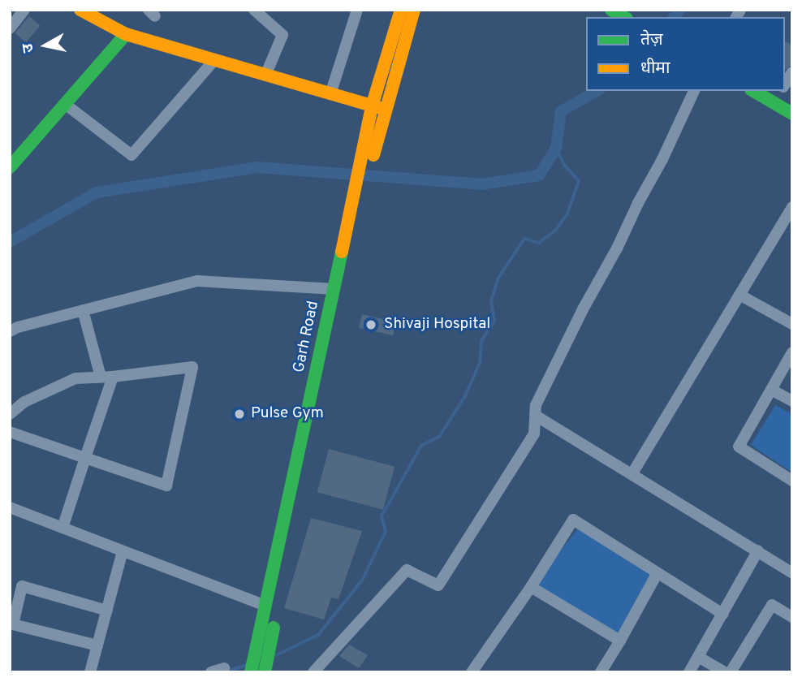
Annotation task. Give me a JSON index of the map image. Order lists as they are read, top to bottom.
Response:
{
  "streets": {
    "main road": ["Garh Road"]
  },
  "places": ["Shivaji Hospital", "Pulse Gym"],
  "legend": ["तेज़", "धीमा"],
  "north": "left"
}
